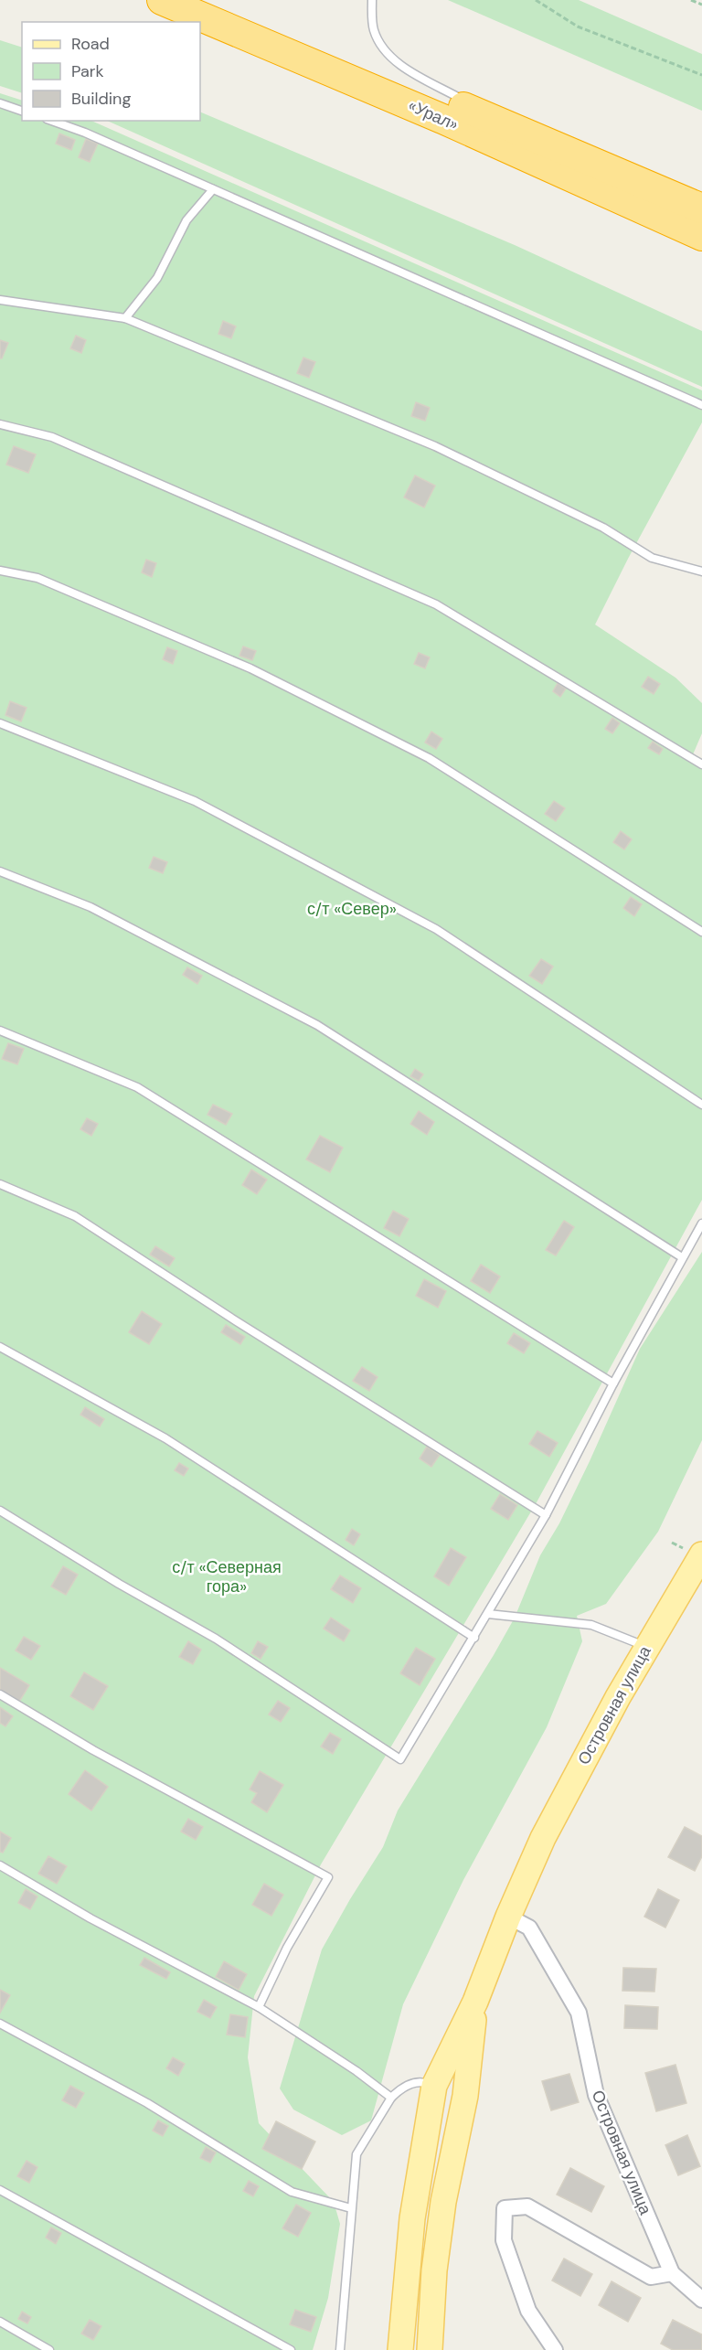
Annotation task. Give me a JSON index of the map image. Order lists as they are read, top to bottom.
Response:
{
  "streets": {
    "highway": ["«Урал»"],
    "main road": ["Островная улица"]
  },
  "parks": ["с/т «Север»", "с/т «Северная гора»"],
  "legend": ["Road", "Park", "Building"]
}
